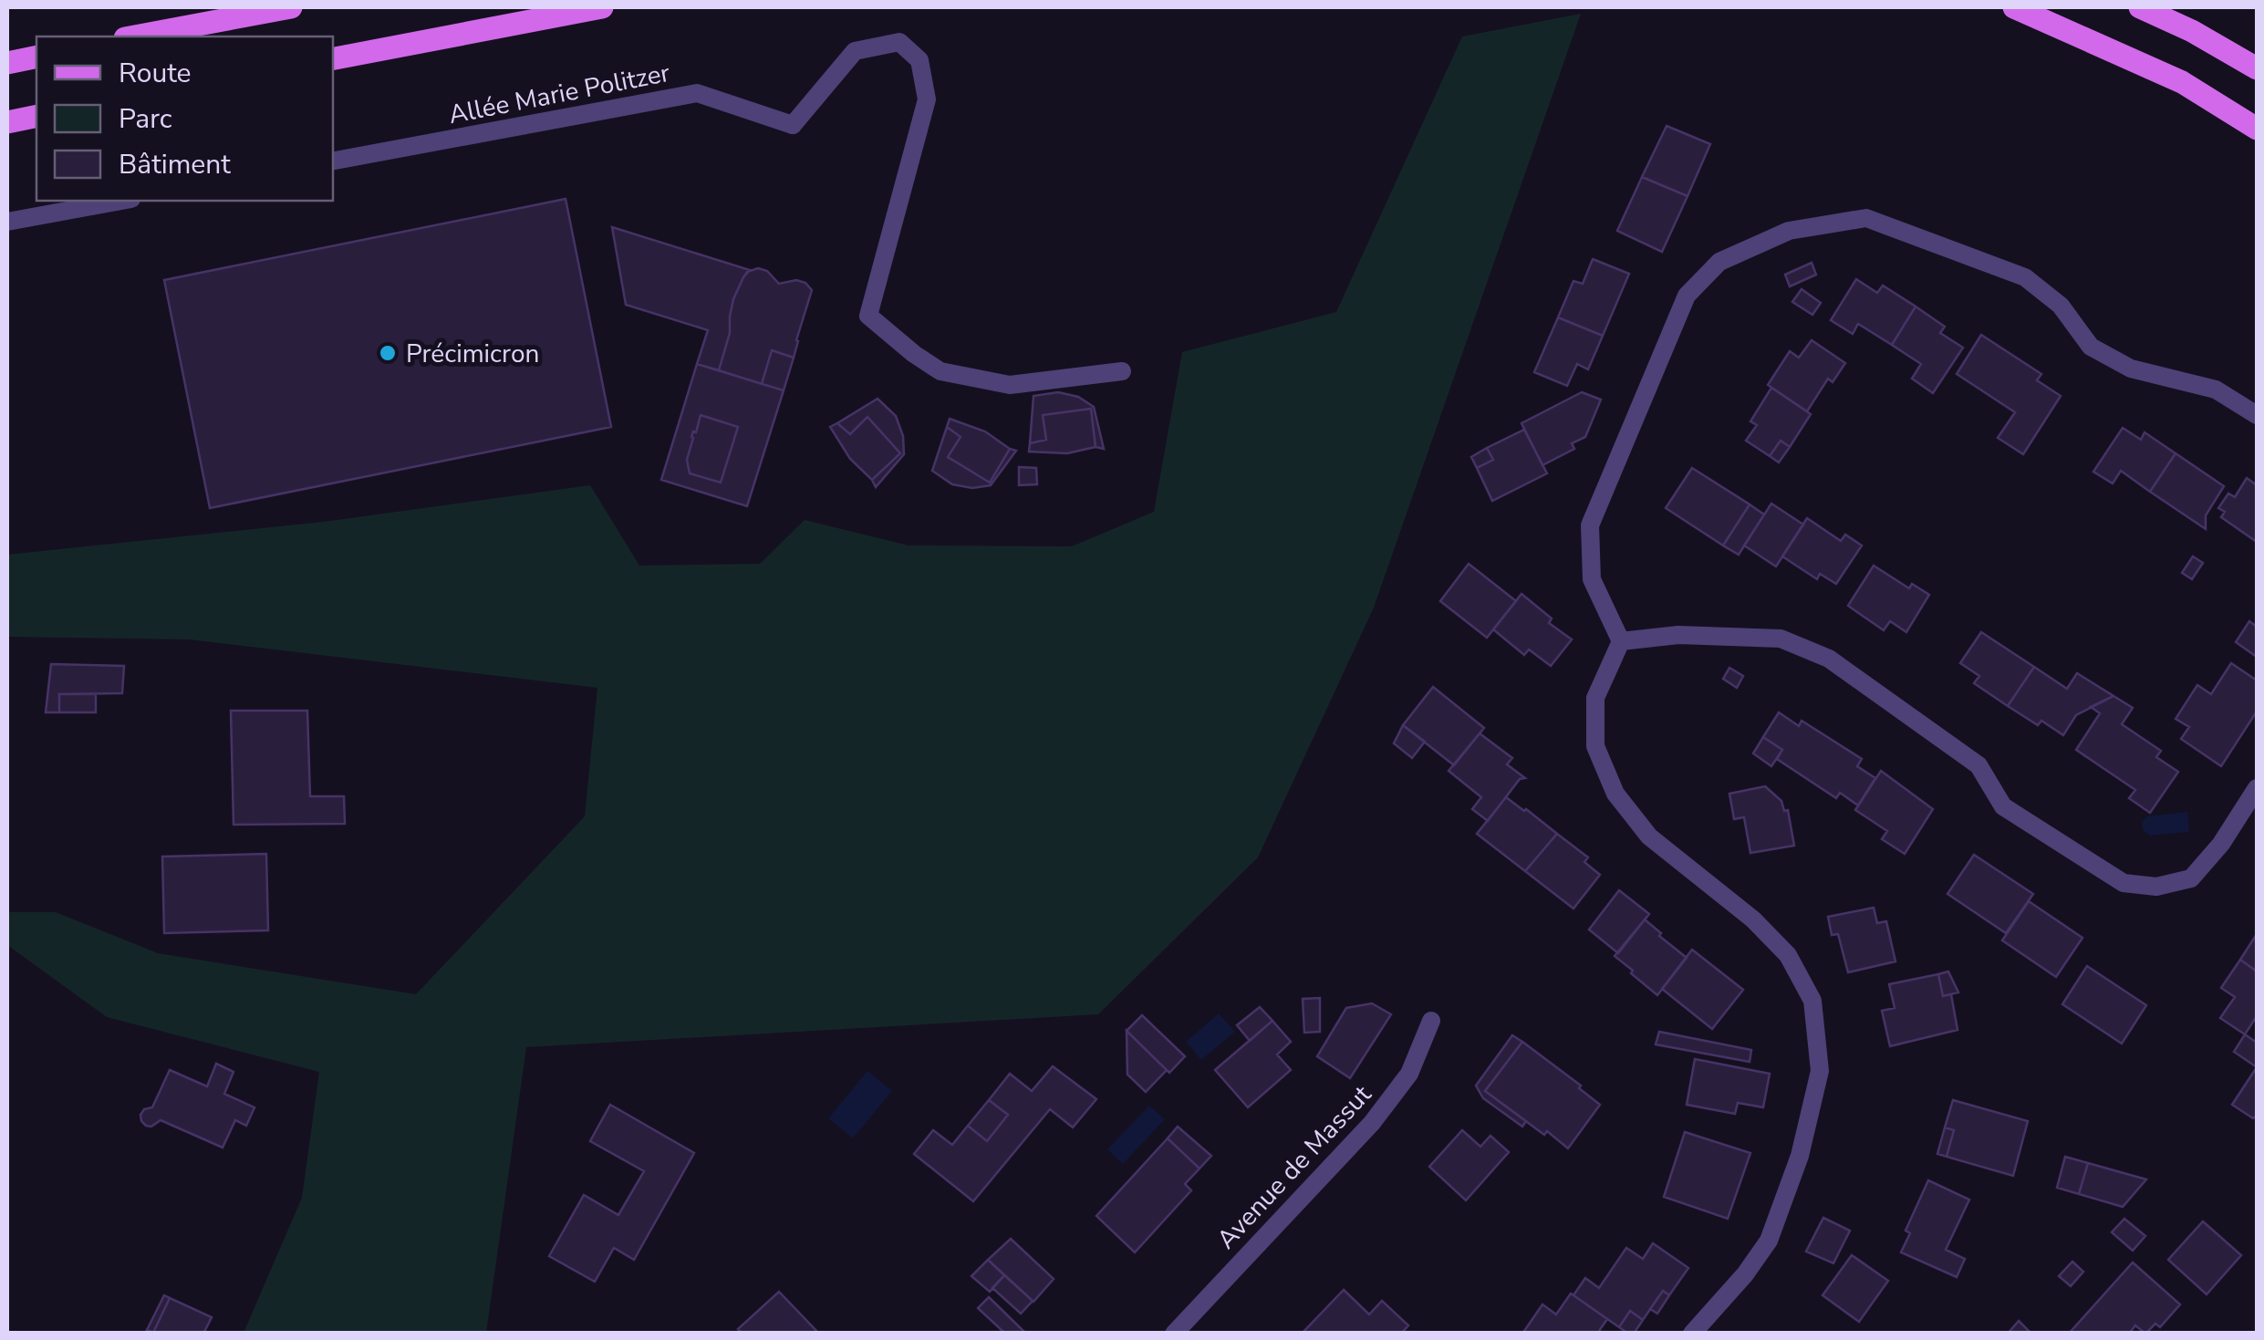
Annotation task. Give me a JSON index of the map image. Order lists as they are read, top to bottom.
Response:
{
  "streets": {
    "street": ["Allée Marie Politzer", "Avenue de Massut"]
  },
  "places": ["Précimicron"],
  "legend": ["Route", "Parc", "Bâtiment"]
}
